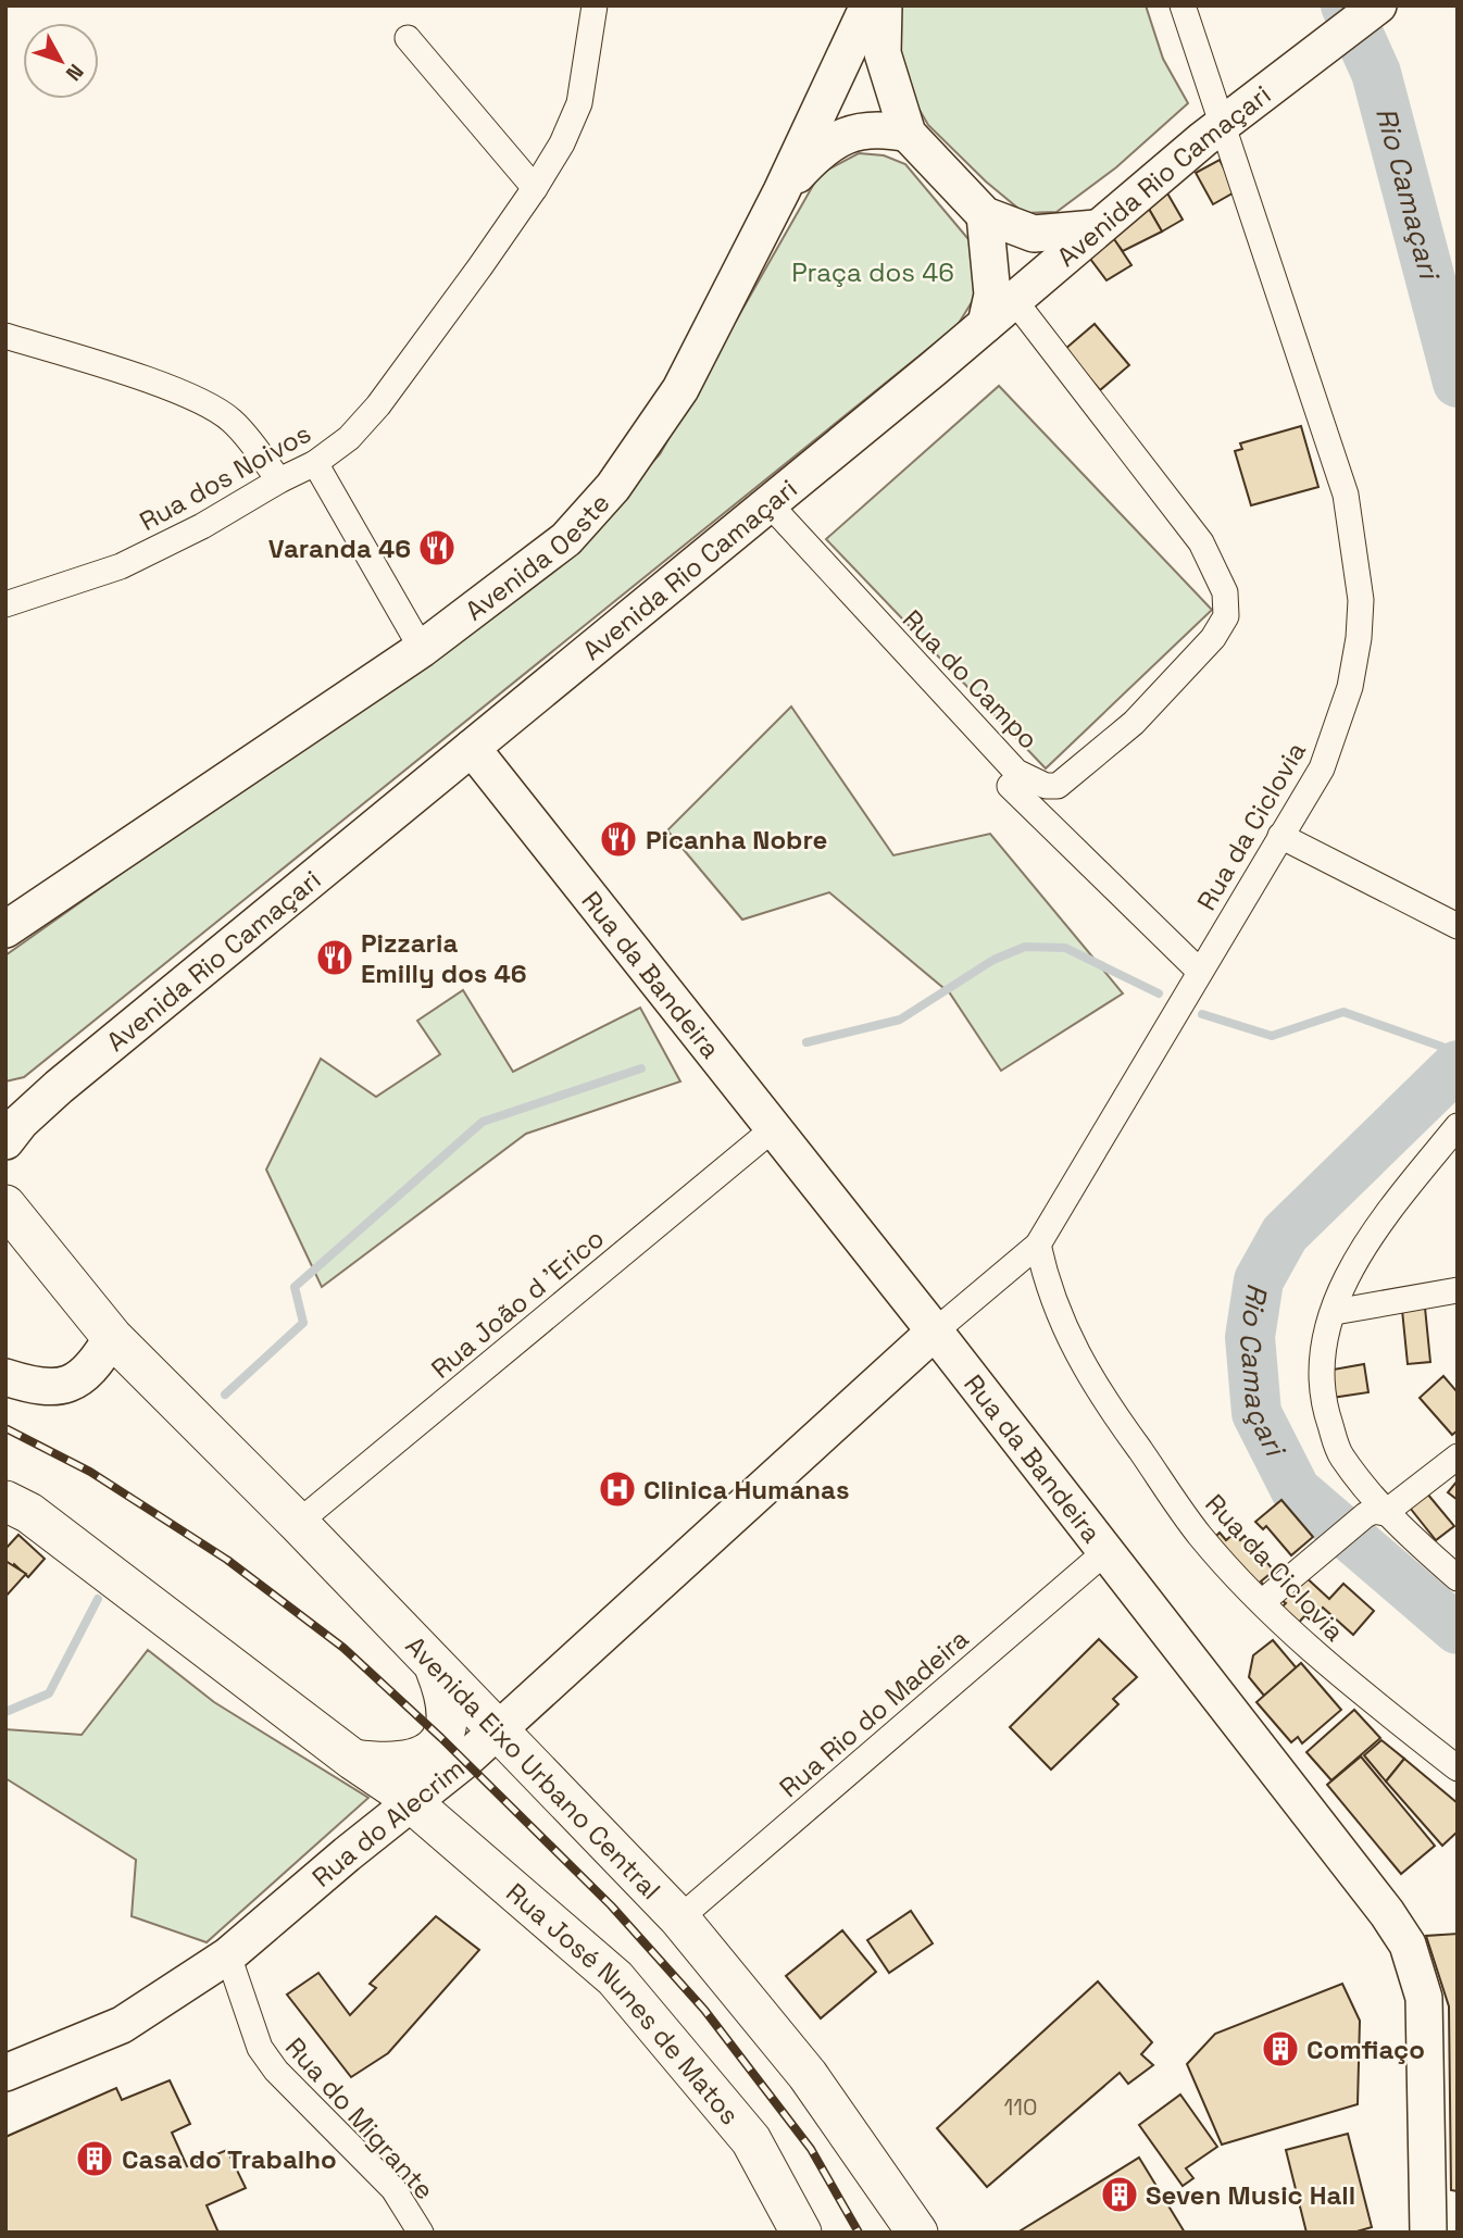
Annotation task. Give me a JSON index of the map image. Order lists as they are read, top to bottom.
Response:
{
  "streets": {
    "main road": ["Avenida Eixo Urbano Central", "Rua José Nunes de Matos"],
    "street": [
      "Avenida Rio Camaçari",
      "Rua dos Noivos",
      "Avenida Oeste",
      "Rua do Campo",
      "Rua da Ciclovia",
      "Rua da Bandeira",
      "Rua João d 'Erico",
      "Rua Rio do Madeira",
      "Rua do Alecrim",
      "Rua do Migrante"
    ]
  },
  "crossings": [
    ["Avenida Rio Camaçari", "Rua do Campo"],
    ["Avenida Rio Camaçari", "Rua da Ciclovia"],
    ["Avenida Rio Camaçari", "Rua da Bandeira"],
    ["Rua da Ciclovia", "Rua da Bandeira"],
    ["Rua da Ciclovia", "Rua do Alecrim"],
    ["Rua da Bandeira", "Rua João d 'Erico"],
    ["Rua da Bandeira", "Rua Rio do Madeira"],
    ["Rua da Bandeira", "Rua do Alecrim"],
    ["Rua João d 'Erico", "Avenida Eixo Urbano Central"],
    ["Rua Rio do Madeira", "Avenida Eixo Urbano Central"],
    ["Avenida Eixo Urbano Central", "Rua do Alecrim"],
    ["Rua do Alecrim", "Rua José Nunes de Matos"],
    ["Rua do Alecrim", "Rua do Migrante"]
  ],
  "water": ["Rio Camaçari"],
  "parks": ["Praça dos 46"],
  "places": {
    "restaurant": ["Varanda 46", "Picanha Nobre", "Pizzaria Emilly dos 46"],
    "hospital": ["Clinica Humanas"],
    "building": ["Comfiaço", "Casa do Trabalho", "Seven Music Hall"]
  },
  "house_numbers": ["110"],
  "north": "bottom right"
}
